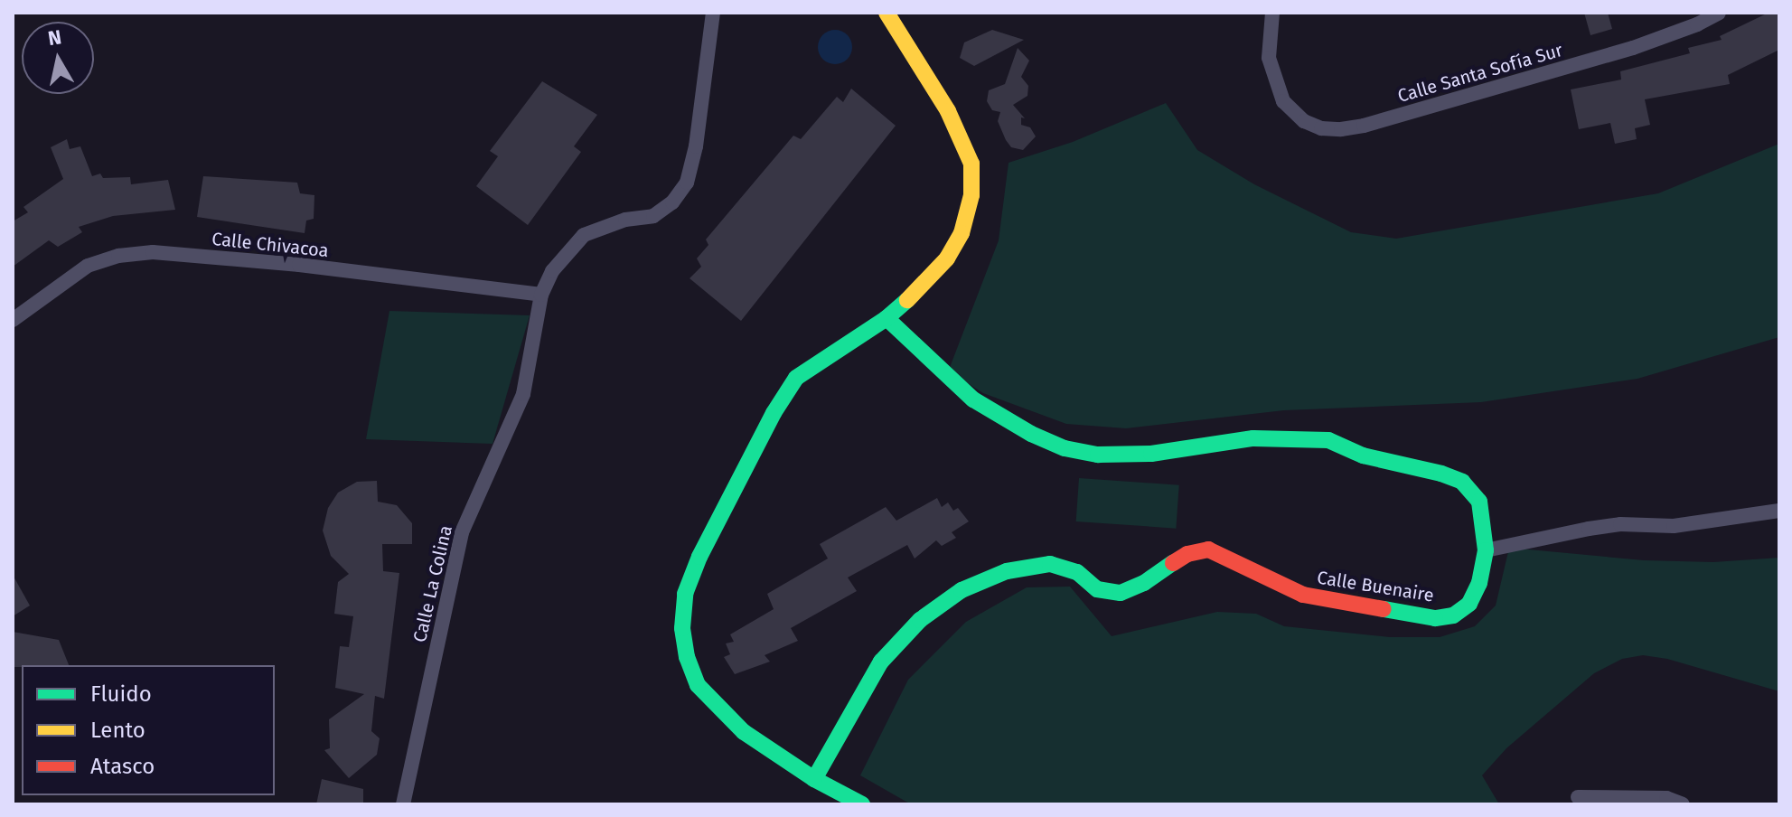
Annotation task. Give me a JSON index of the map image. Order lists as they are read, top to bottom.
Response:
{
  "streets": {
    "street": [
      "Calle Santa Sofía Sur",
      "Calle Chivacoa",
      "Calle La Colina",
      "Calle Buenaire"
    ]
  },
  "crossings": [
    ["Calle Chivacoa", "Calle La Colina"]
  ],
  "legend": ["Fluido", "Lento", "Atasco"],
  "north": "top"
}
